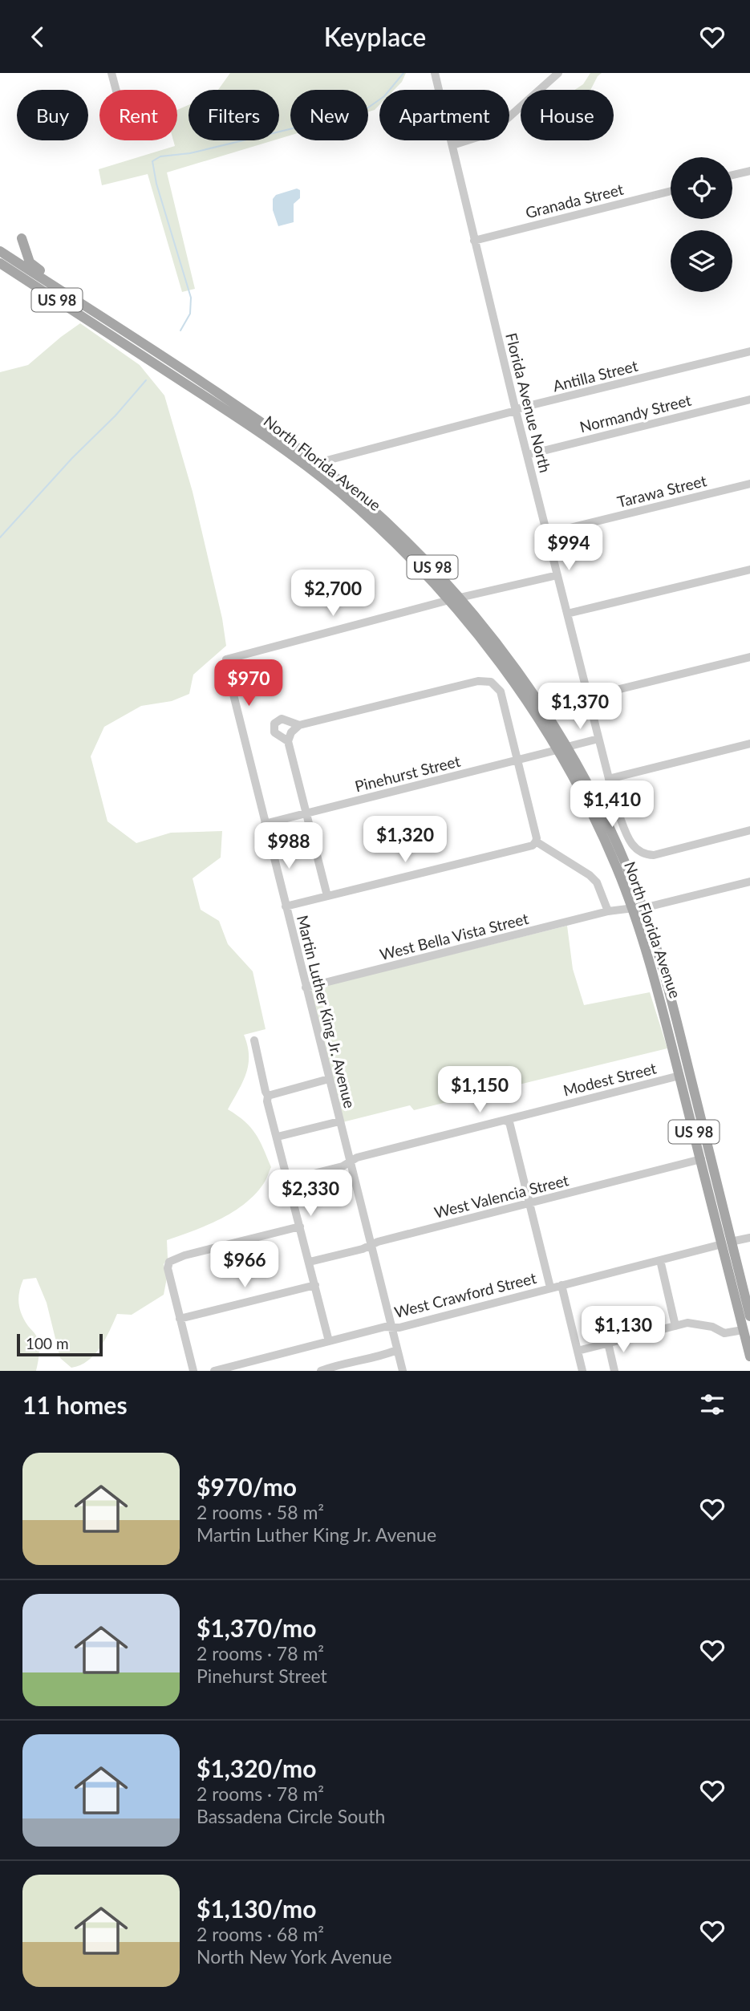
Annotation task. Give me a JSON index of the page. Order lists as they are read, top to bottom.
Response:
{
  "streets": {
    "main road": ["US 98", "North Florida Avenue"],
    "street": [
      "Granada Street",
      "Antilla Street",
      "Florida Avenue North",
      "Normandy Street",
      "Tarawa Street",
      "Pinehurst Street",
      "West Bella Vista Street",
      "Martin Luther King Jr. Avenue",
      "Modest Street",
      "West Valencia Street",
      "West Crawford Street"
    ]
  },
  "crossings": [
    ["Granada Street", "Florida Avenue North"],
    ["US 98", "North Florida Avenue"],
    ["Antilla Street", "Florida Avenue North"],
    ["Antilla Street", "North Florida Avenue"],
    ["Florida Avenue North", "Normandy Street"],
    ["Florida Avenue North", "Tarawa Street"],
    ["Florida Avenue North", "Pinehurst Street"],
    ["North Florida Avenue", "Pinehurst Street"],
    ["North Florida Avenue", "West Bella Vista Street"],
    ["North Florida Avenue", "Martin Luther King Jr. Avenue"],
    ["North Florida Avenue", "Modest Street"],
    ["North Florida Avenue", "West Valencia Street"],
    ["North Florida Avenue", "West Crawford Street"],
    ["Pinehurst Street", "Martin Luther King Jr. Avenue"],
    ["West Bella Vista Street", "Martin Luther King Jr. Avenue"],
    ["Martin Luther King Jr. Avenue", "Modest Street"],
    ["Martin Luther King Jr. Avenue", "West Valencia Street"],
    ["Martin Luther King Jr. Avenue", "West Crawford Street"]
  ],
  "scale_bar": "100 m",
  "page": {
    "header": "Keyplace",
    "chip": [
      "Buy",
      "Rent",
      "Filters",
      "New",
      "Apartment",
      "House"
    ],
    "price": [
      "$994",
      "$2,700",
      "$970",
      "$1,370",
      "$1,410",
      "$1,320",
      "$988",
      "$1,150",
      "$2,330",
      "$966",
      "$1,130"
    ],
    "scale": "100 m",
    "heading": "11 homes",
    "list": [
      {
        "name": "$970/mo",
        "note": "2 rooms · 58 m² · Martin Luther King Jr. Avenue"
      },
      {
        "name": "$1,370/mo",
        "note": "2 rooms · 78 m² · Pinehurst Street"
      },
      {
        "name": "$1,320/mo",
        "note": "2 rooms · 78 m² · Bassadena Circle South"
      },
      {
        "name": "$1,130/mo",
        "note": "2 rooms · 68 m² · North New York Avenue"
      }
    ]
  }
}
